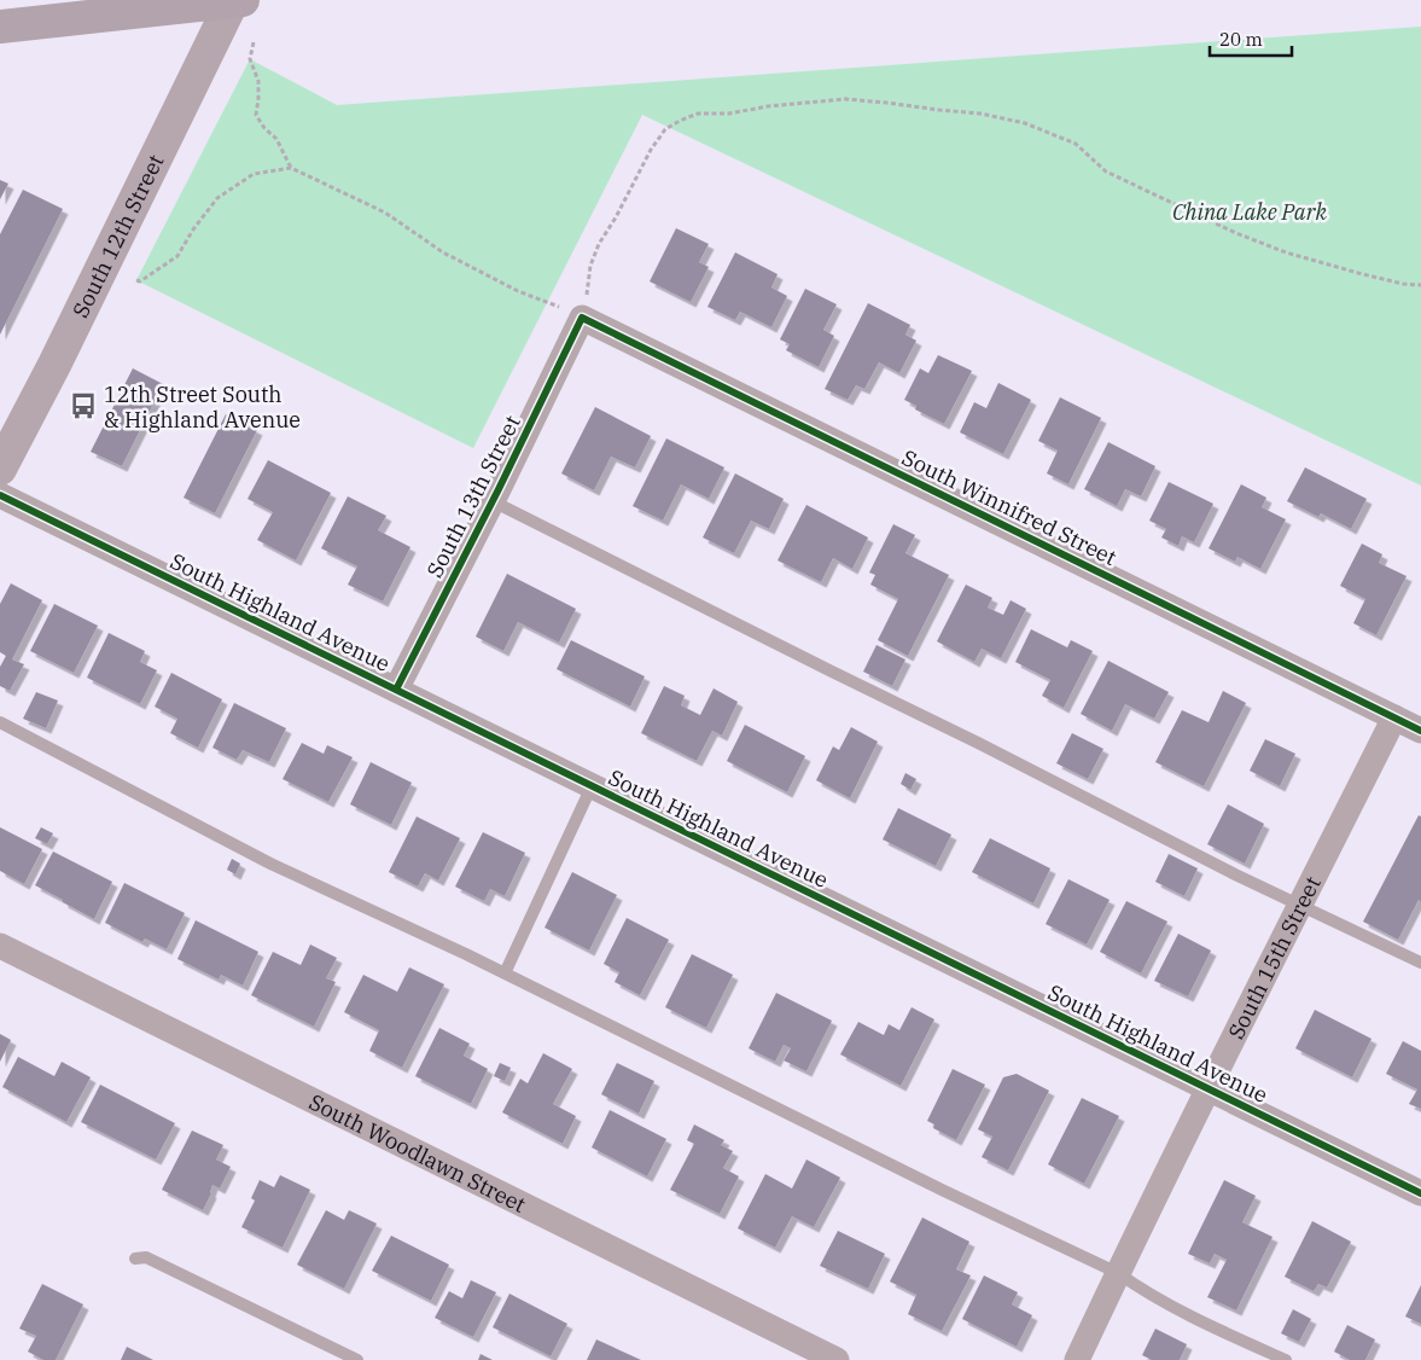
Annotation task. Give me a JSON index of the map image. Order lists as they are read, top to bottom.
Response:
{
  "streets": {
    "main road": ["South 12th Street"],
    "street": [
      "South 13th Street",
      "South Winnifred Street",
      "South Highland Avenue",
      "South 15th Street",
      "South Woodlawn Street"
    ]
  },
  "crossings": [
    ["South 13th Street", "South Winnifred Street"],
    ["South 13th Street", "South Highland Avenue"],
    ["South Winnifred Street", "South 15th Street"],
    ["South Highland Avenue", "South 15th Street"]
  ],
  "parks": ["China Lake Park"],
  "places": {
    "bus stop": ["12th Street South & Highland Avenue"]
  },
  "scale_bar": "20 m"
}
